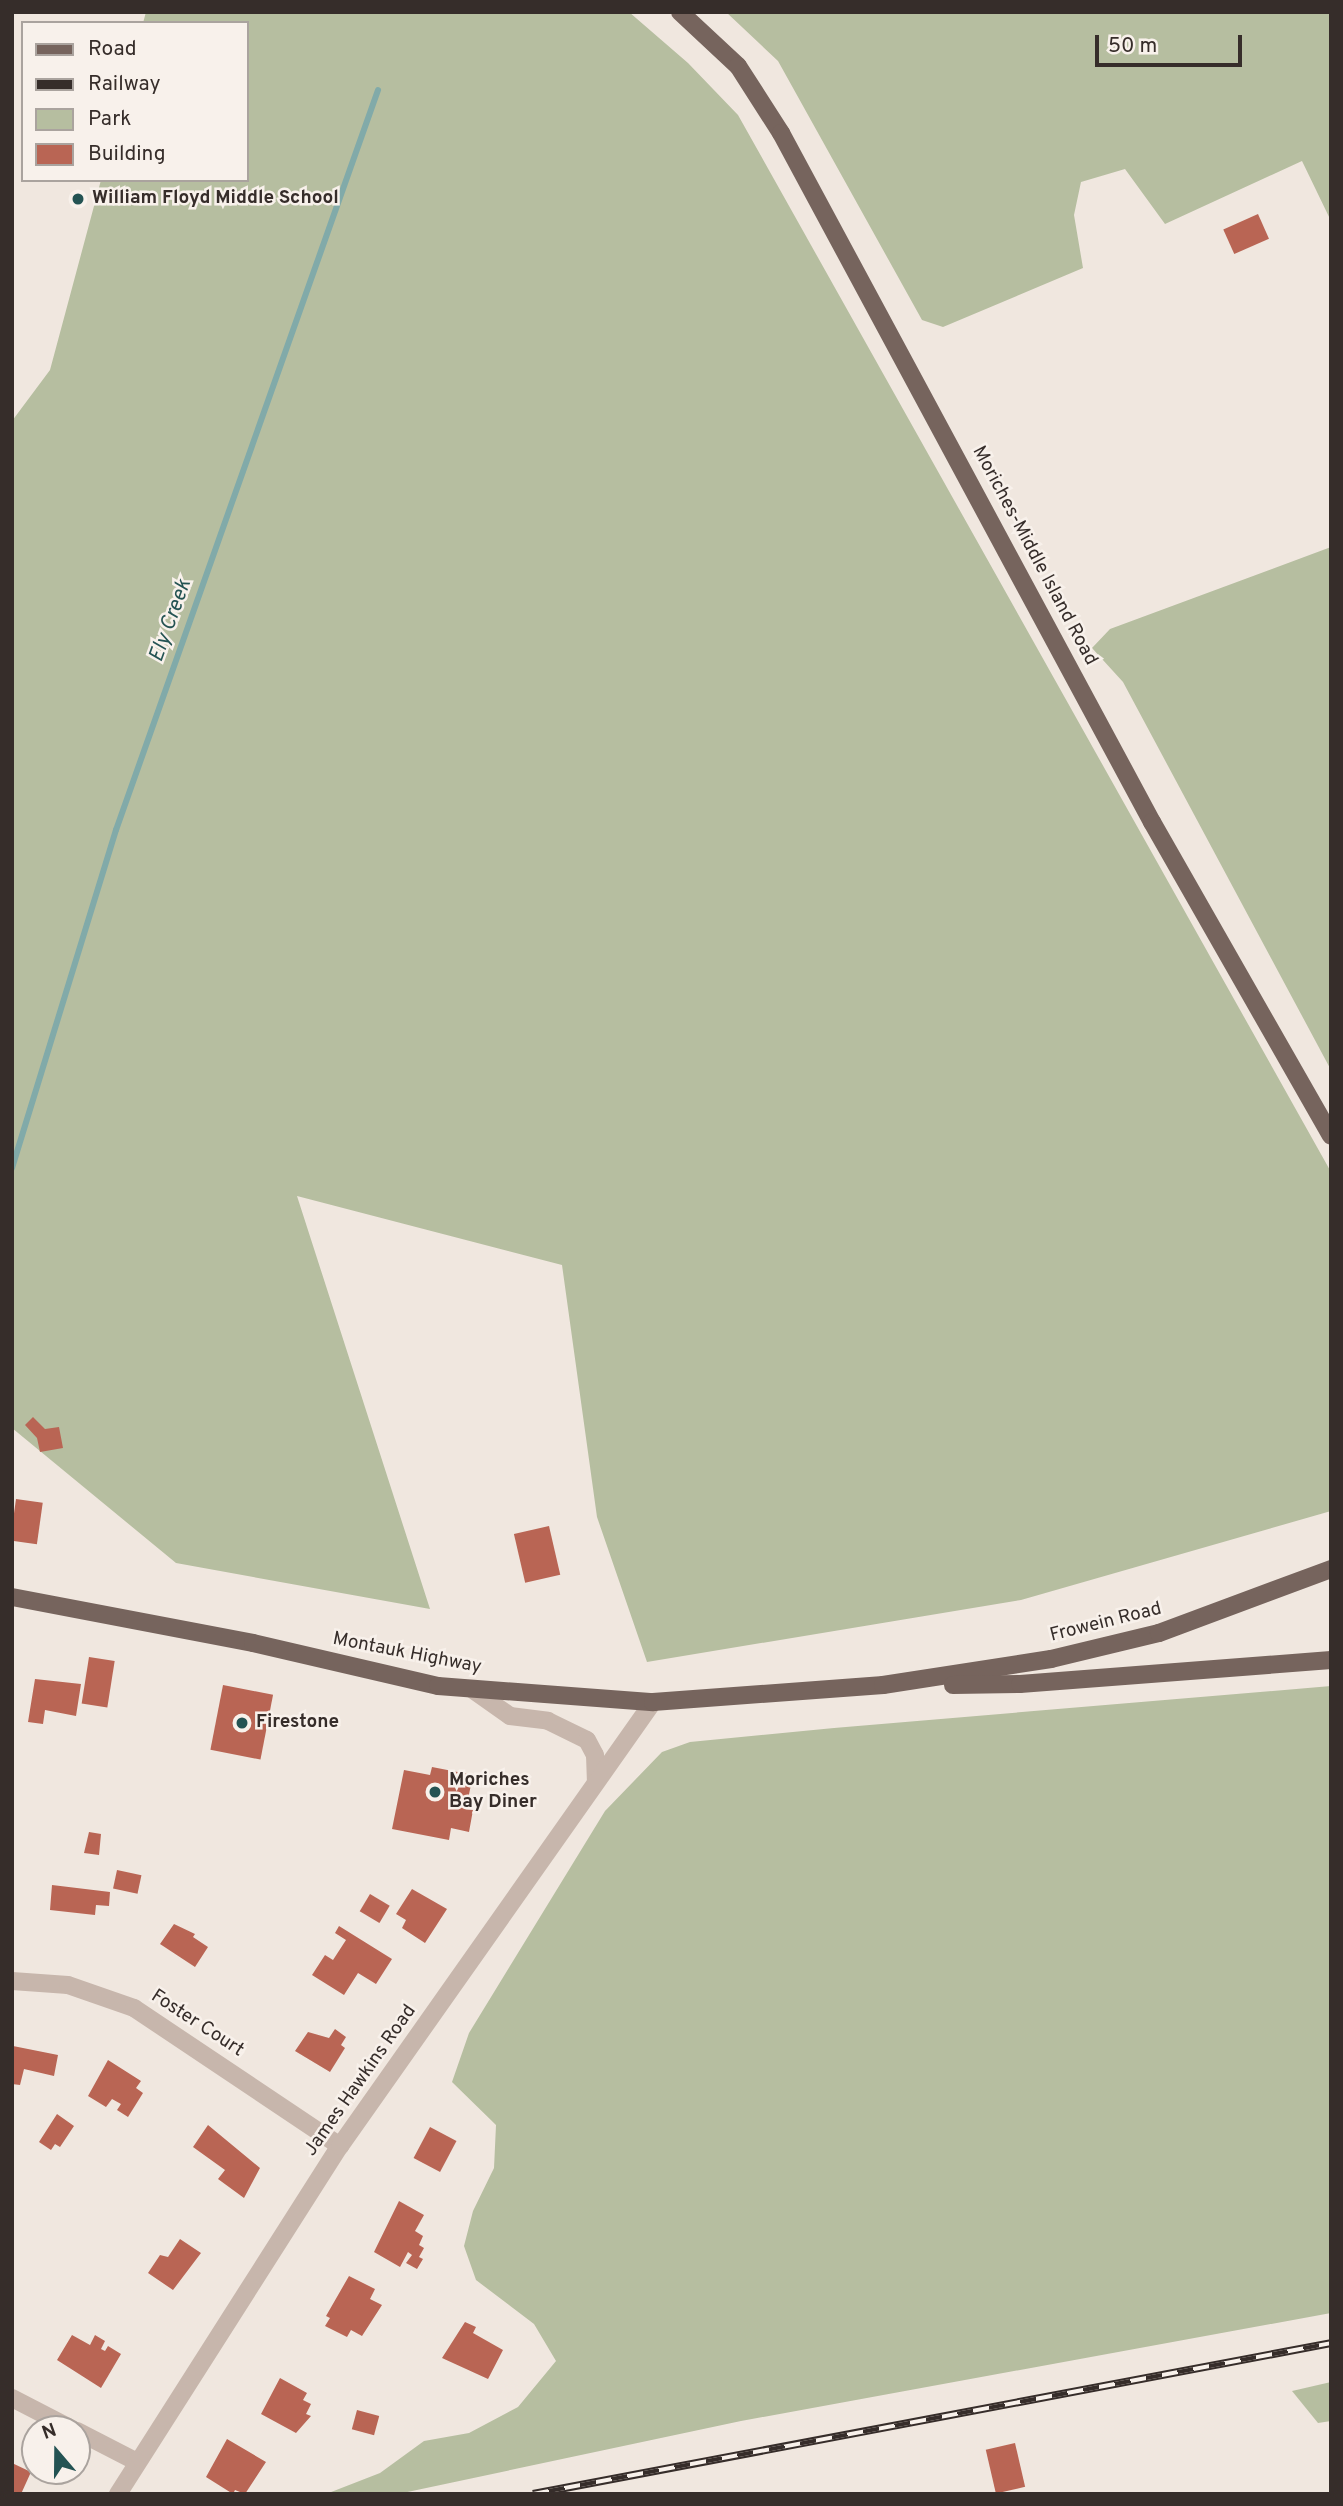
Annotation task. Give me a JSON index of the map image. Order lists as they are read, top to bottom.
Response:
{
  "streets": {
    "main road": ["Moriches-Middle Island Road", "Frowein Road", "Montauk Highway"],
    "street": ["Foster Court", "James Hawkins Road"]
  },
  "crossings": [
    ["Frowein Road", "Montauk Highway"],
    ["Montauk Highway", "James Hawkins Road"],
    ["Foster Court", "James Hawkins Road"]
  ],
  "water": ["Ely Creek"],
  "places": ["William Floyd Middle School", "Firestone", "Moriches Bay Diner"],
  "legend": [
    "Road",
    "Railway",
    "Park",
    "Building"
  ],
  "scale_bar": "50 m",
  "north": "top"
}
